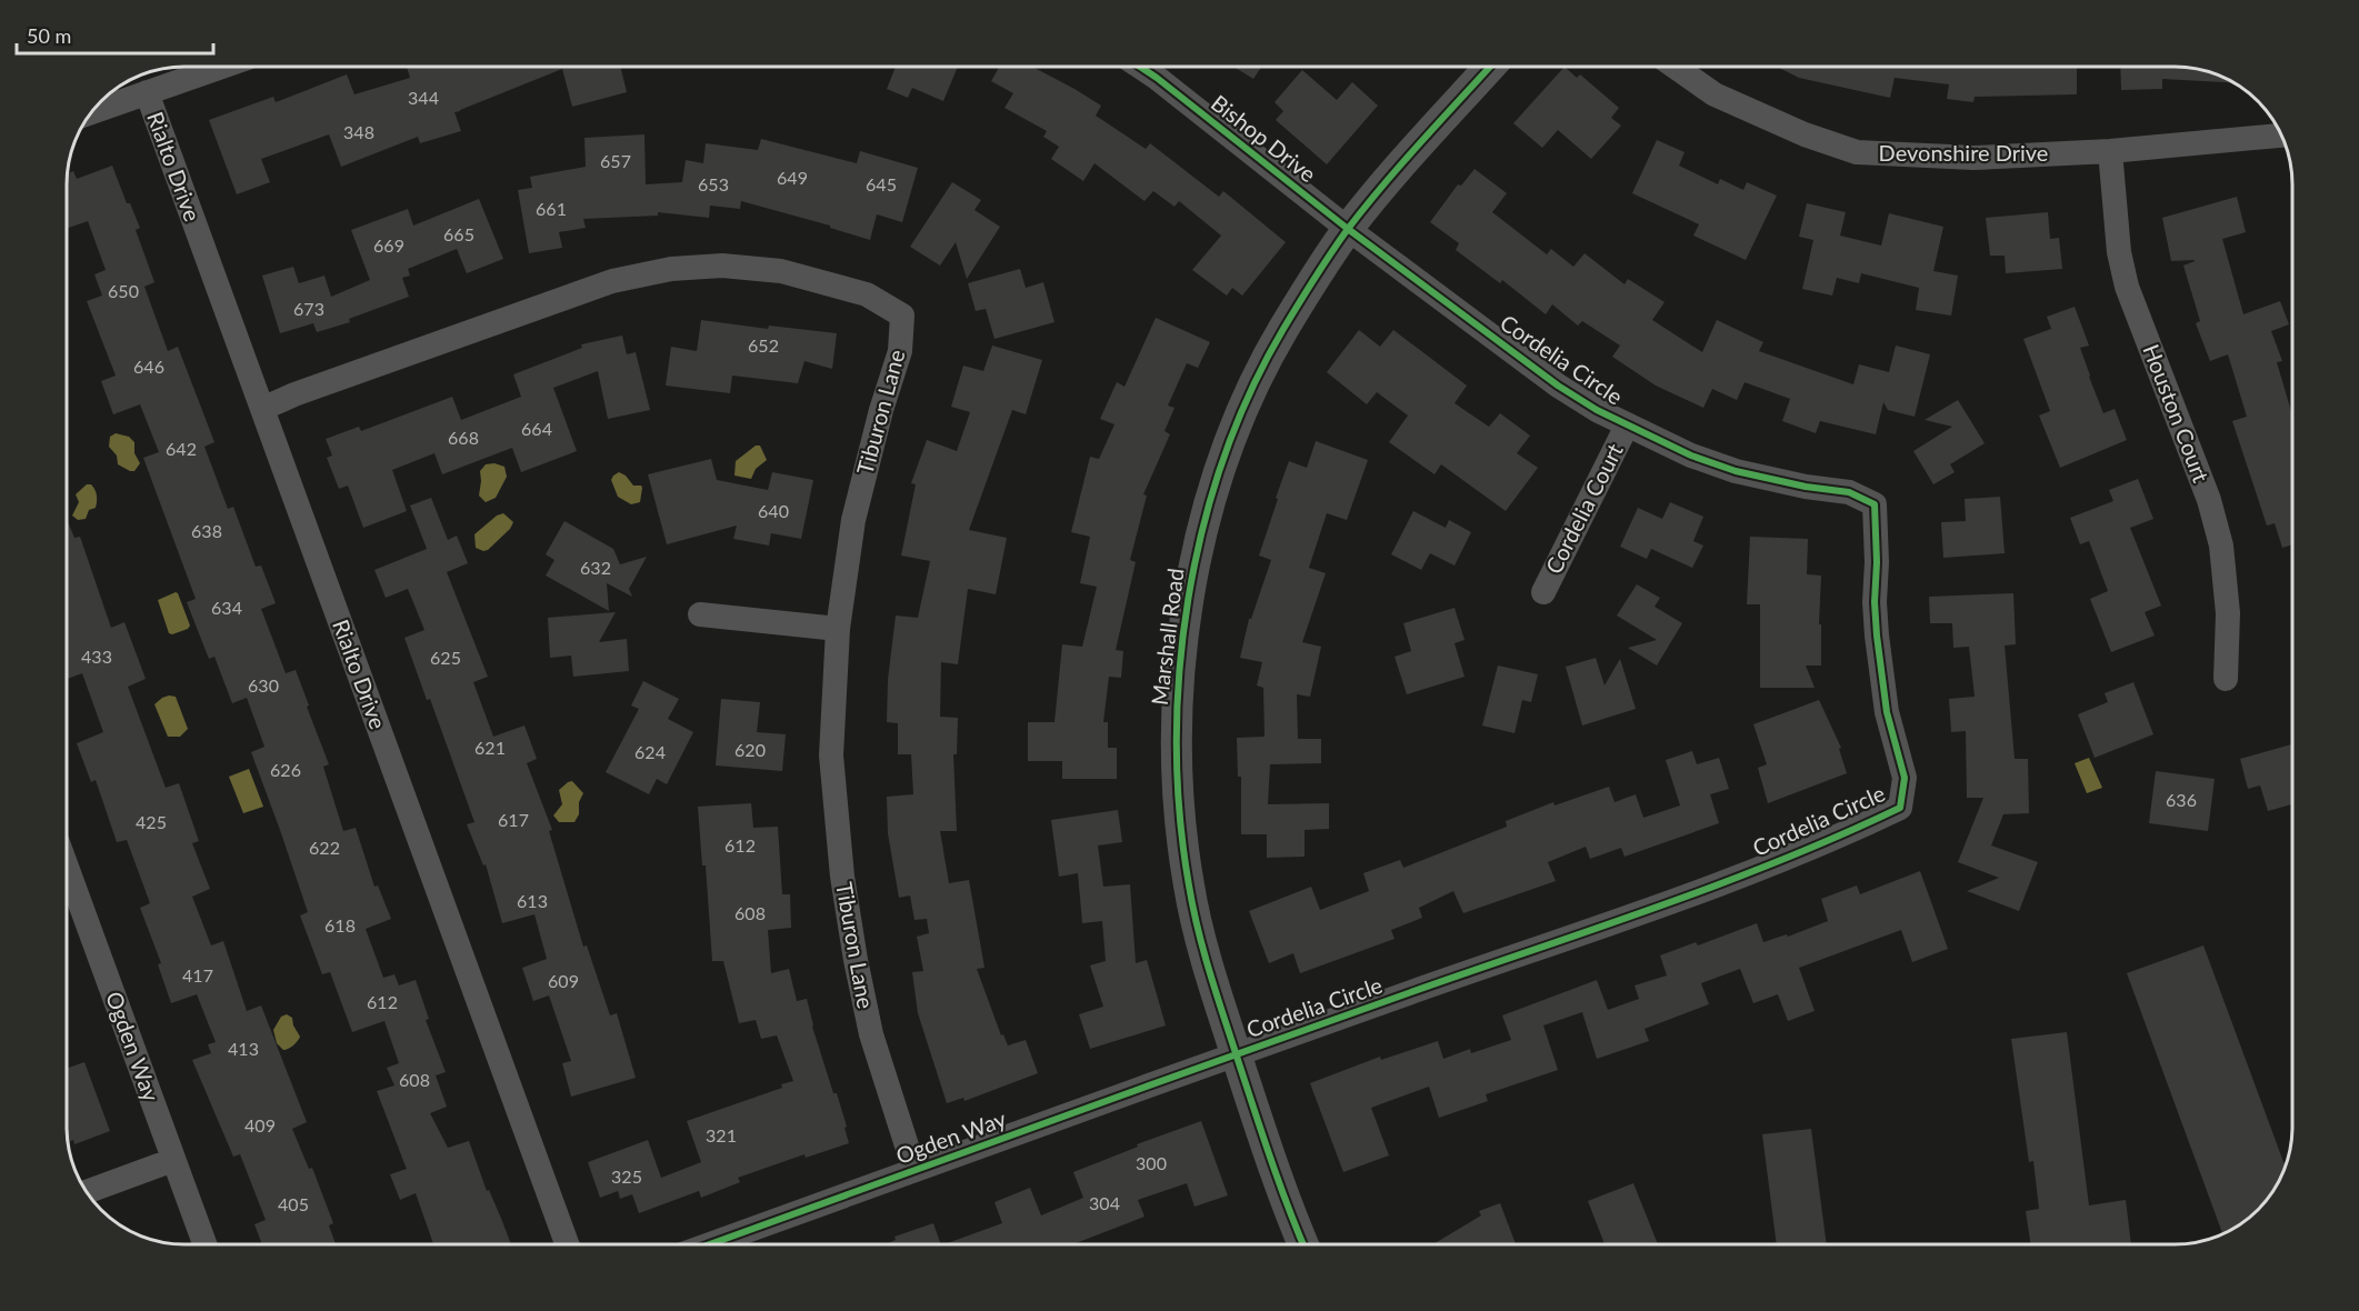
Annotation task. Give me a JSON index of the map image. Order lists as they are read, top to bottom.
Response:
{
  "streets": {
    "street": [
      "Bishop Drive",
      "Devonshire Drive",
      "Rialto Drive",
      "Cordelia Circle",
      "Tiburon Lane",
      "Houston Court",
      "Cordelia Court",
      "Marshall Road",
      "Ogden Way"
    ]
  },
  "crossings": [
    ["Bishop Drive", "Cordelia Circle"],
    ["Bishop Drive", "Marshall Road"],
    ["Devonshire Drive", "Houston Court"],
    ["Rialto Drive", "Tiburon Lane"],
    ["Cordelia Circle", "Cordelia Court"],
    ["Cordelia Circle", "Marshall Road"],
    ["Cordelia Circle", "Ogden Way"],
    ["Tiburon Lane", "Ogden Way"],
    ["Marshall Road", "Ogden Way"]
  ],
  "house_numbers": [
    "344",
    "348",
    "657",
    "649",
    "653",
    "645",
    "661",
    "665",
    "669",
    "650",
    "673",
    "652",
    "646",
    "664",
    "668",
    "642",
    "640",
    "638",
    "632",
    "634",
    "433",
    "625",
    "630",
    "621",
    "620",
    "624",
    "626",
    "636",
    "617",
    "425",
    "612",
    "622",
    "613",
    "608",
    "618",
    "417",
    "609",
    "612",
    "413",
    "608",
    "409",
    "321",
    "300",
    "325",
    "304",
    "405"
  ],
  "scale_bar": "50 m"
}
